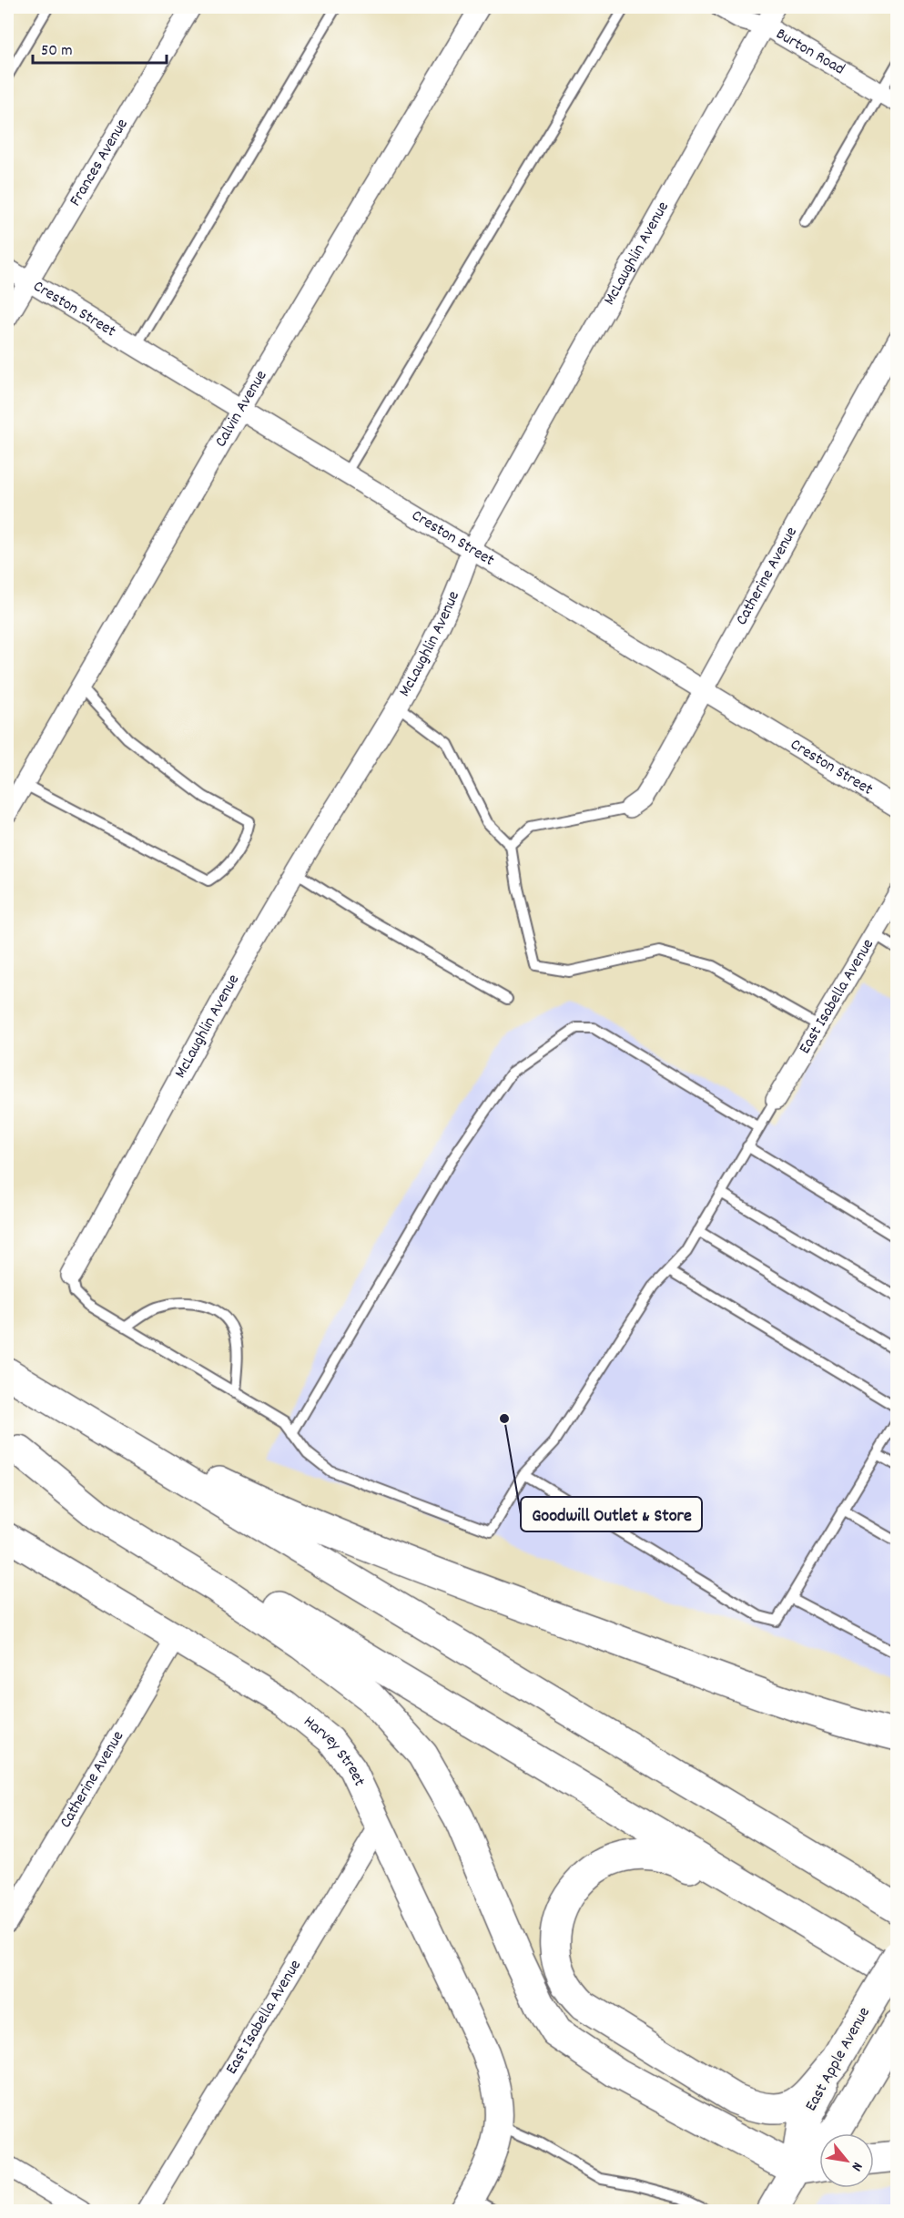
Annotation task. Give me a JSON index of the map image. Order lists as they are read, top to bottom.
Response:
{
  "streets": {
    "highway": ["East Apple Avenue"],
    "street": [
      "Burton Road",
      "Frances Avenue",
      "McLaughlin Avenue",
      "Creston Street",
      "Calvin Avenue",
      "Catherine Avenue",
      "East Isabella Avenue",
      "Harvey Street"
    ]
  },
  "crossings": [
    ["Burton Road", "McLaughlin Avenue"],
    ["Frances Avenue", "Creston Street"],
    ["McLaughlin Avenue", "Creston Street"],
    ["Creston Street", "Calvin Avenue"],
    ["Creston Street", "Catherine Avenue"],
    ["Catherine Avenue", "Harvey Street"],
    ["East Isabella Avenue", "Harvey Street"]
  ],
  "places": ["Goodwill Outlet & Store"],
  "scale_bar": "50 m",
  "north": "bottom right"
}
